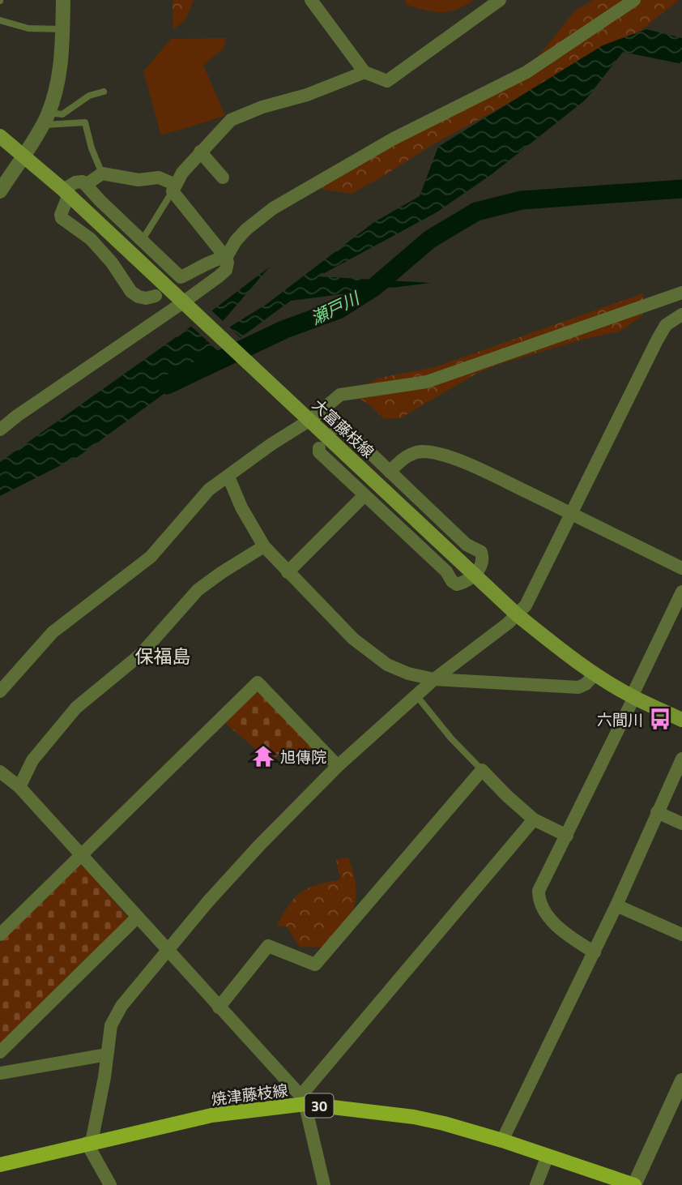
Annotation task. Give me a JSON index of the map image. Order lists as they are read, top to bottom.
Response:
{
  "streets": {
    "main road": ["大富藤枝線", "焼津藤枝線", "30"]
  },
  "districts": ["保福島"],
  "water": ["瀬戸川"],
  "places": {
    "bus stop": ["六間川"],
    "temple": ["旭傳院"]
  }
}
